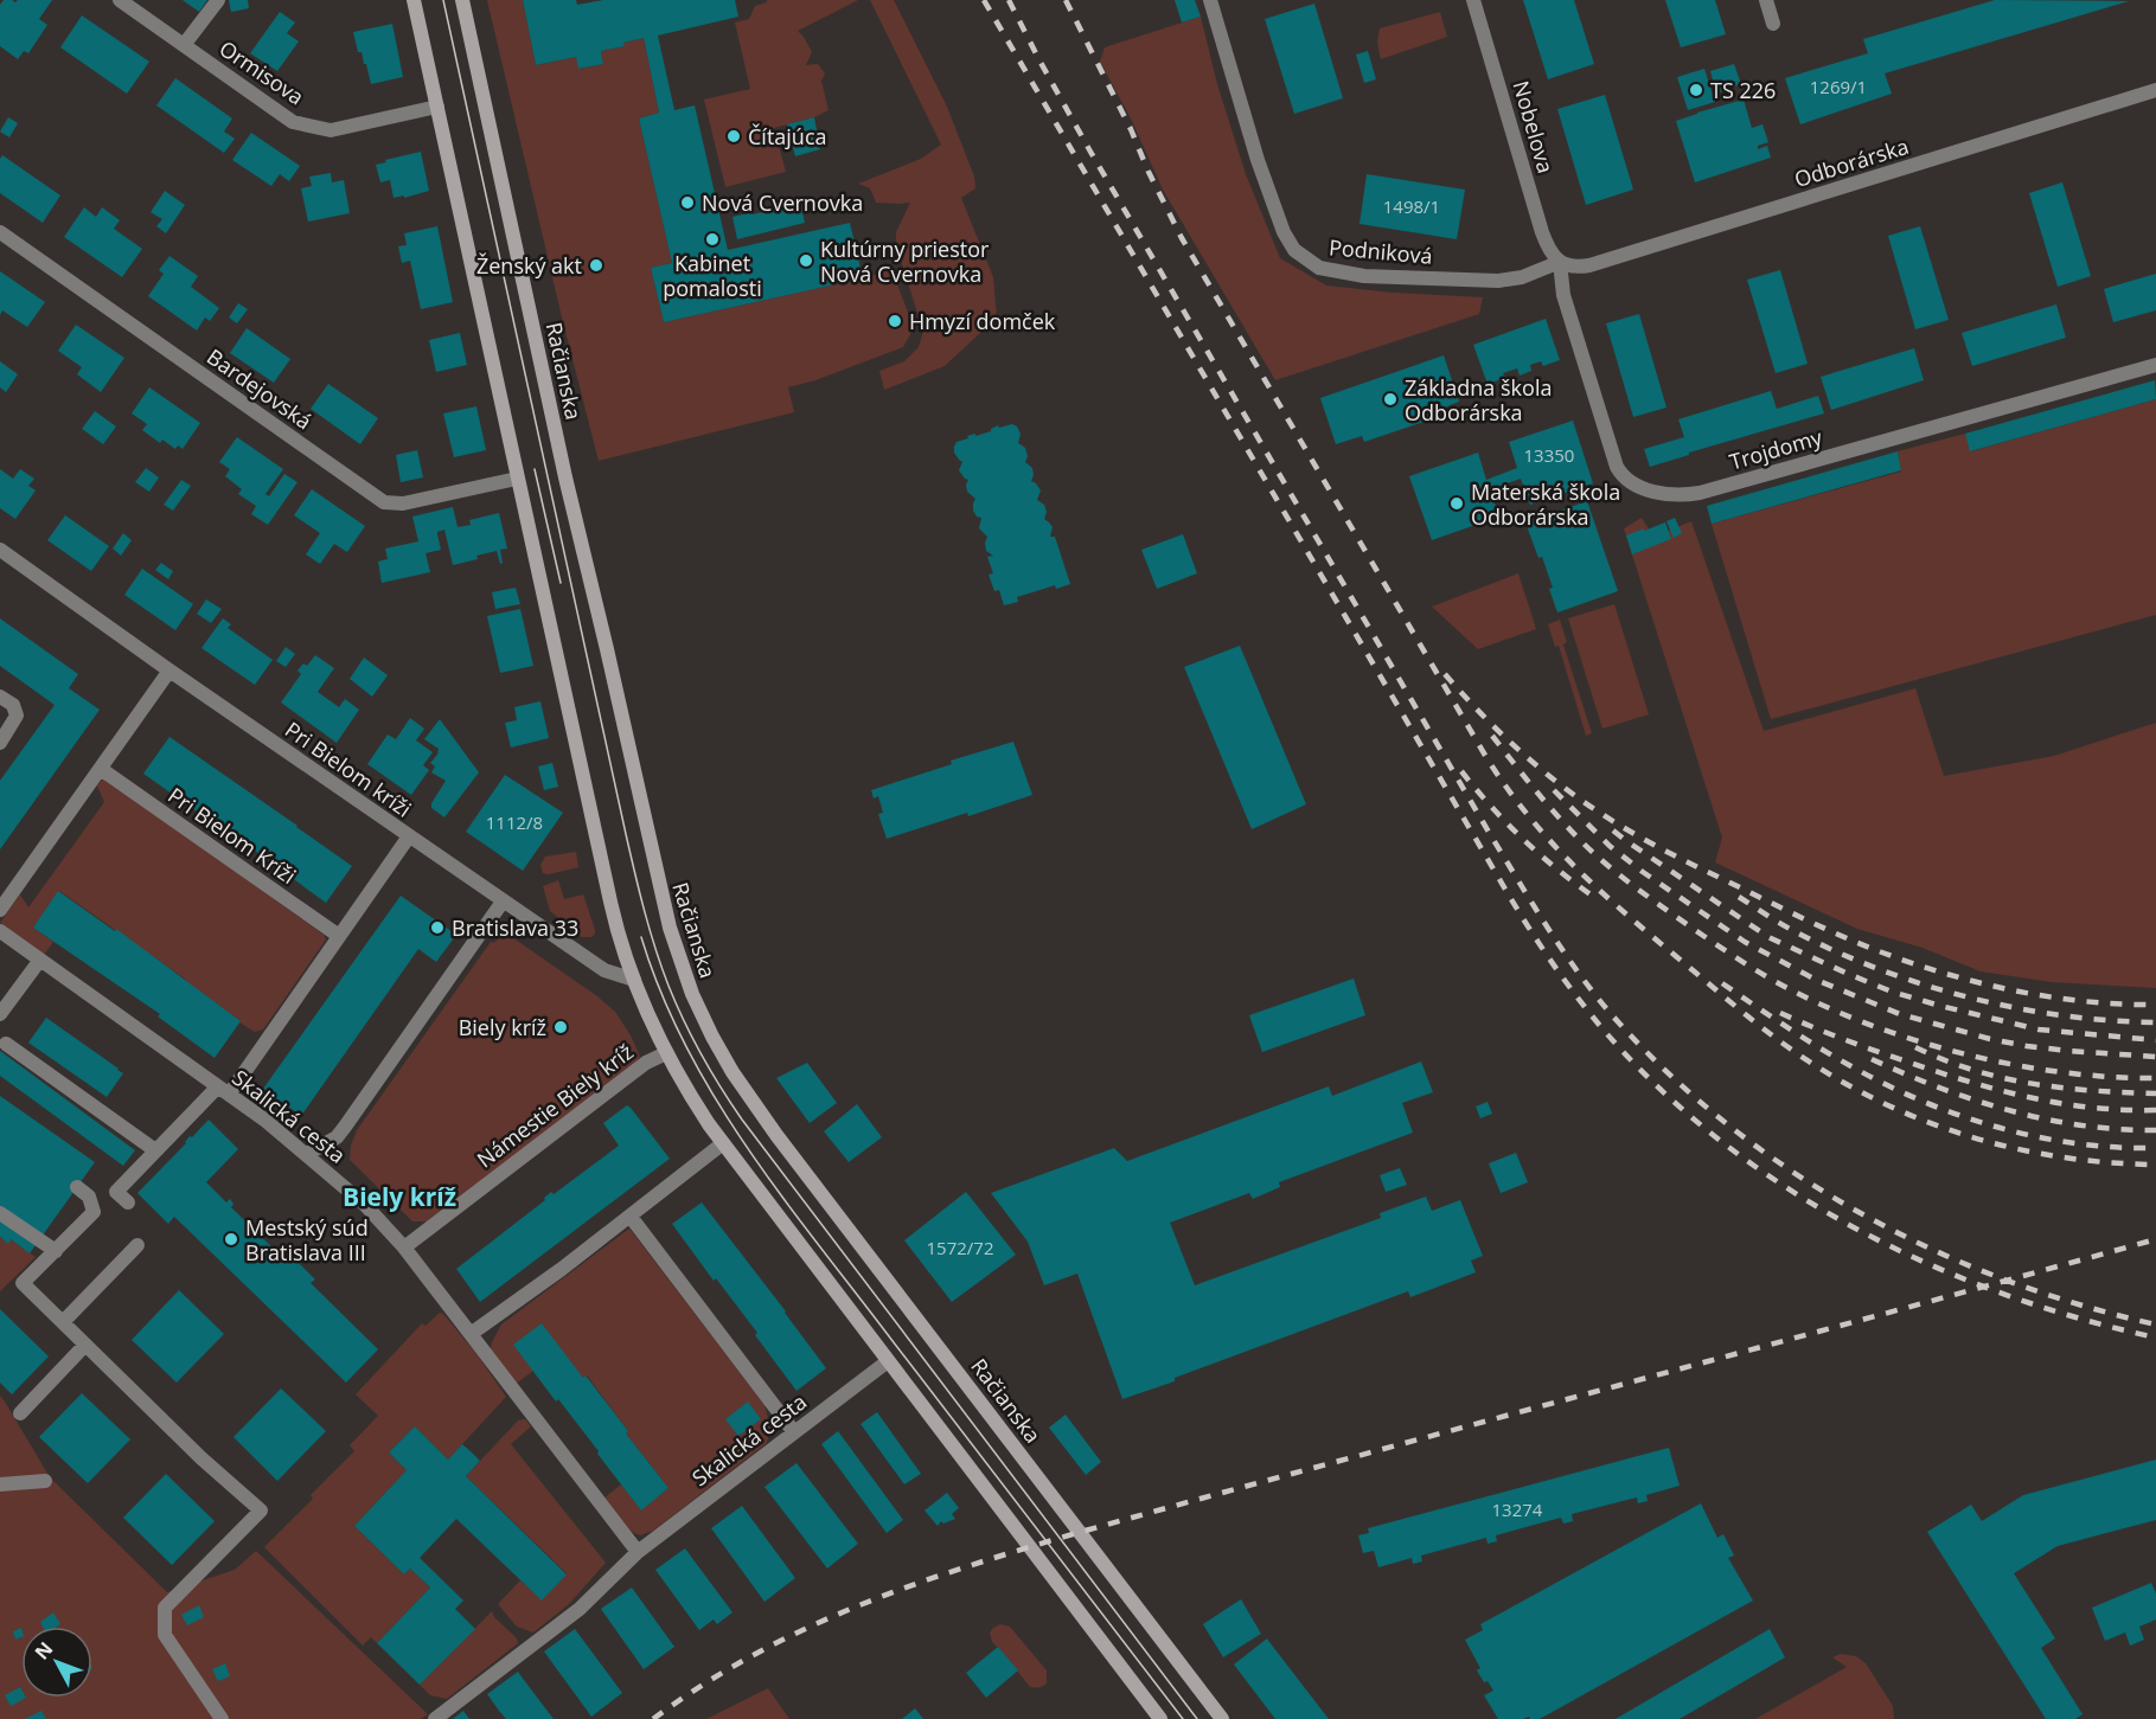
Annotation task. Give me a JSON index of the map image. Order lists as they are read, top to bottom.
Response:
{
  "streets": {
    "main road": ["Račianska"],
    "street": [
      "Ormisova",
      "Nobelova",
      "Odborárska",
      "Podniková",
      "Bardejovská",
      "Trojdomy",
      "Pri Bielom kríži",
      "Pri Bielom Kríži",
      "Námestie Biely kríž",
      "Skalická cesta"
    ]
  },
  "crossings": [
    ["Nobelova", "Odborárska"],
    ["Nobelova", "Podniková"],
    ["Nobelova", "Trojdomy"],
    ["Odborárska", "Podniková"],
    ["Odborárska", "Trojdomy"],
    ["Podniková", "Trojdomy"],
    ["Námestie Biely kríž", "Skalická cesta"]
  ],
  "districts": ["Biely kríž"],
  "places": [
    "TS 226",
    "Čítajúca",
    "Nová Cvernovka",
    "Kabinet pomalosti",
    "Kultúrny priestor Nová Cvernovka",
    "Ženský akt",
    "Hmyzí domček",
    "Základna škola Odborárska",
    "Materská škola Odborárska",
    "Bratislava 33",
    "Biely kríž",
    "Mestský súd Bratislava III"
  ],
  "house_numbers": [
    "1269/1",
    "1498/1",
    "13350",
    "1112/8",
    "1572/72",
    "13274"
  ],
  "north": "top left"
}
